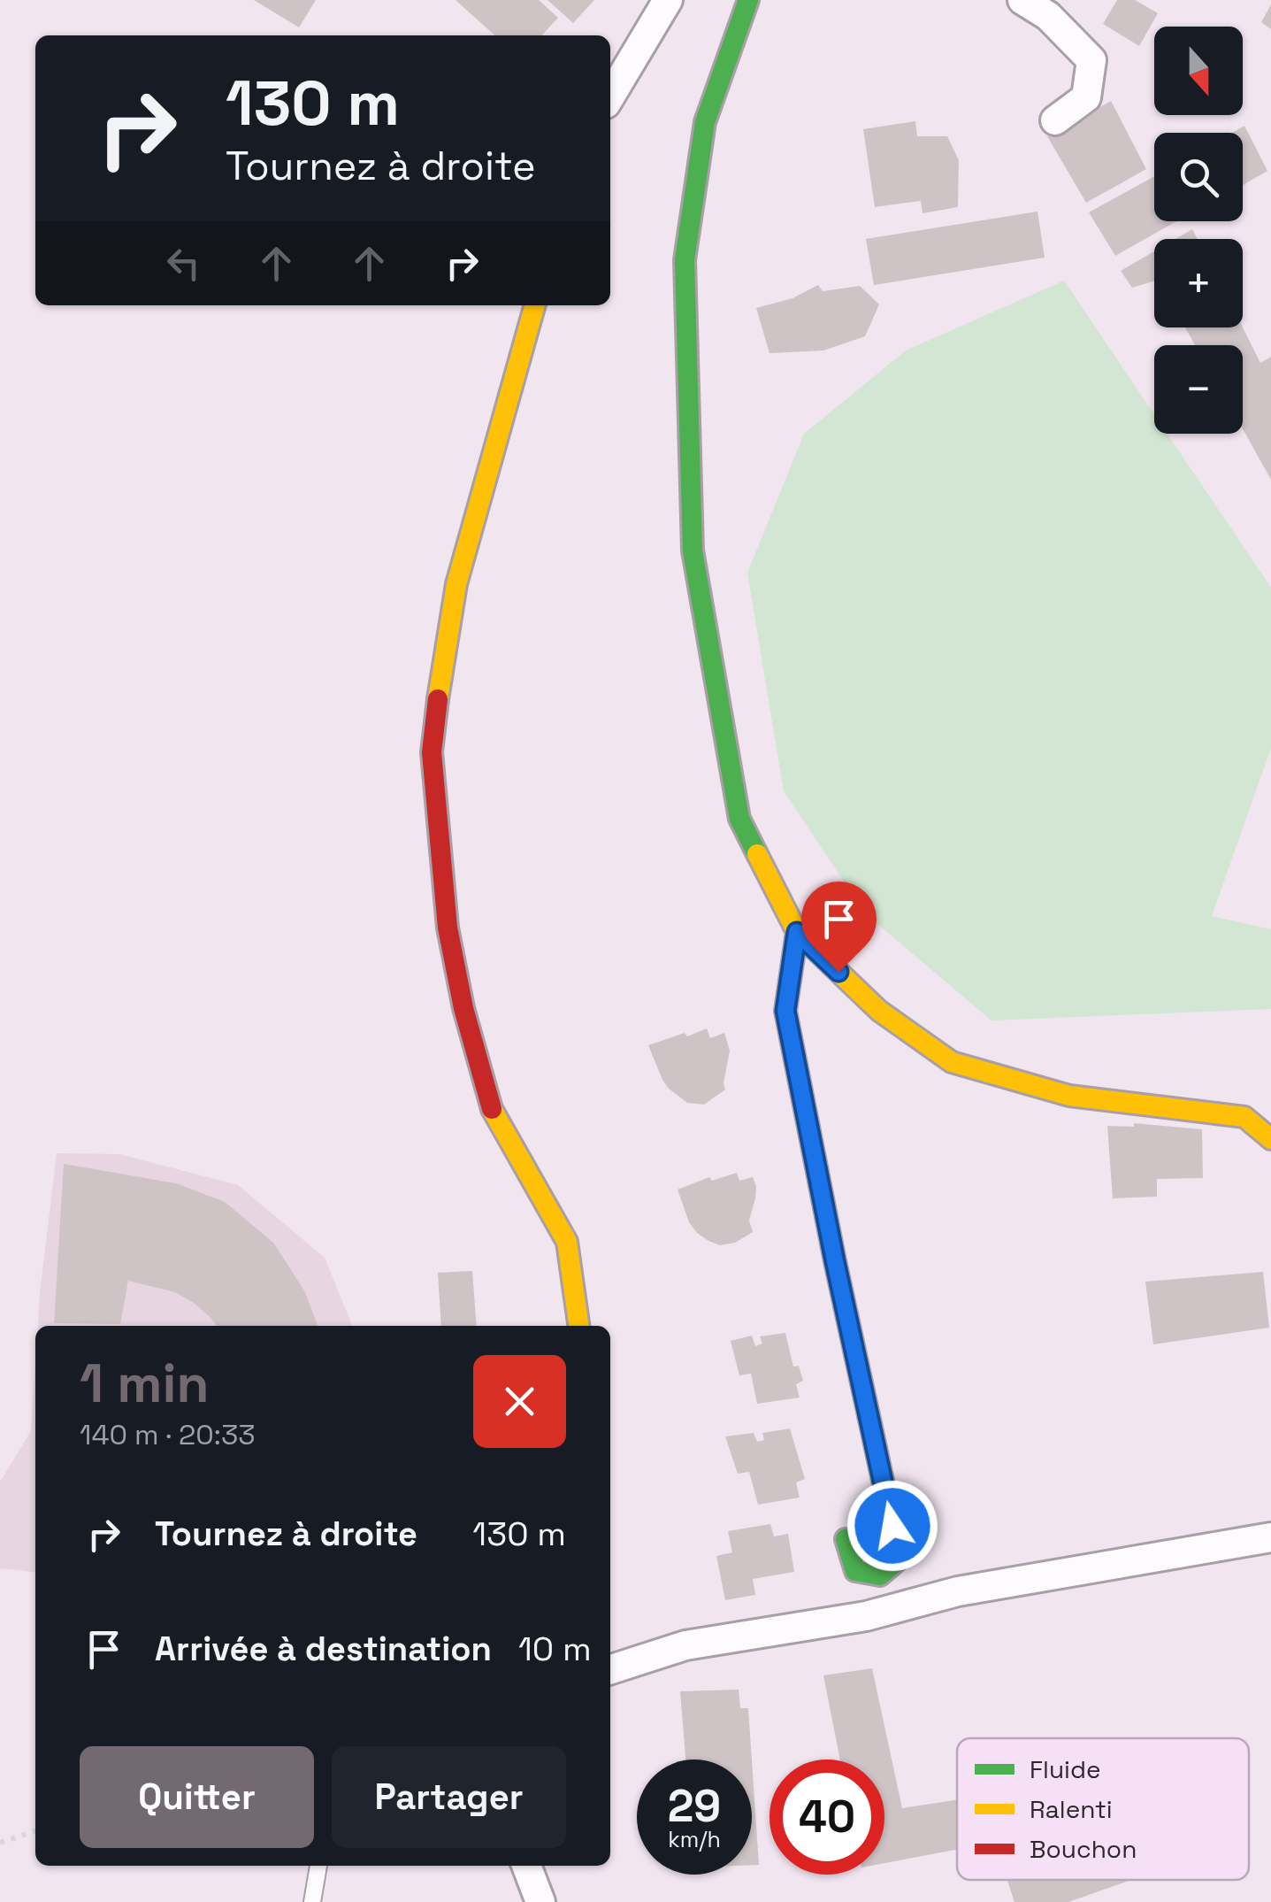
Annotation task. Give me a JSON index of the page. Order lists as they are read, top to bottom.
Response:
{
  "legend": ["Fluide", "Ralenti", "Bouchon"],
  "north": "bottom",
  "page": {
    "map_buttons": ["+", "−"],
    "turn": ["130 m", "Tournez à droite"],
    "heading": ["1 min", "140 m · 20:33"],
    "list": [
      {
        "name": "Tournez à droite",
        "value": "130 m"
      },
      {
        "name": "Arrivée à destination",
        "value": "10 m"
      }
    ],
    "buttons": ["Quitter", "Partager"],
    "speed": "29 km/h",
    "limit": "40"
  }
}
